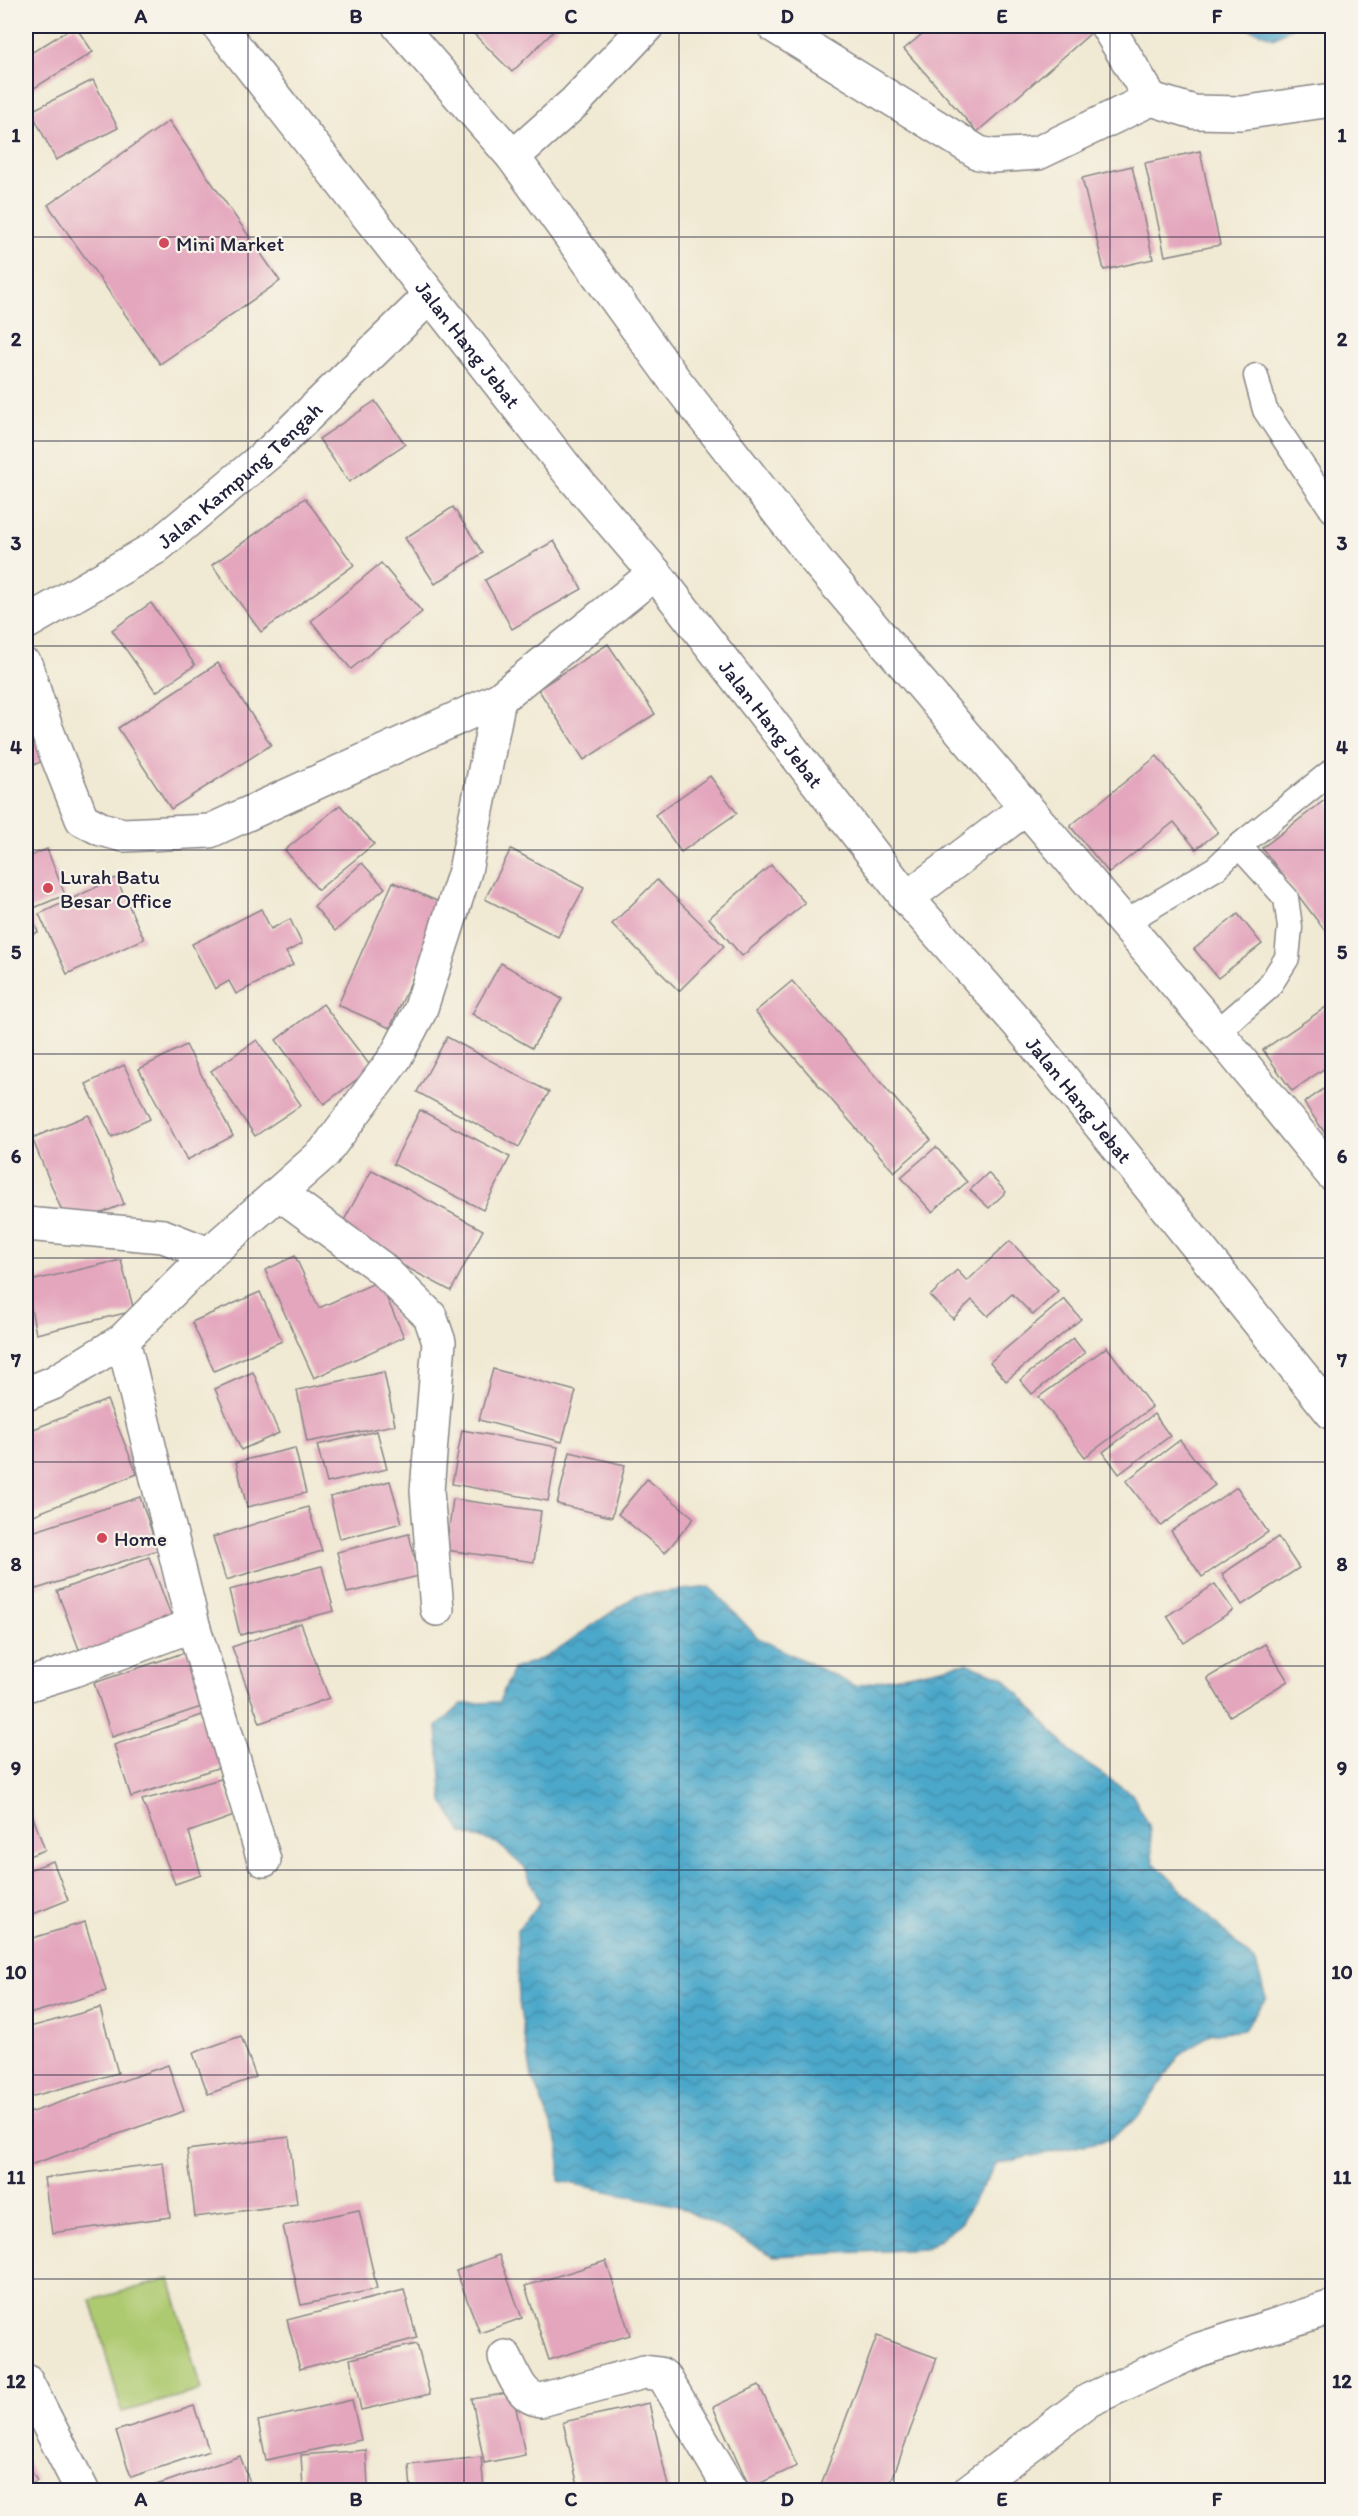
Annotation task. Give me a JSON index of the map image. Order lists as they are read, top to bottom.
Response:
{
  "streets": {
    "main road": ["Jalan Hang Jebat", "Jalan Kampung Tengah"]
  },
  "crossings": [
    ["Jalan Hang Jebat", "Jalan Kampung Tengah"]
  ],
  "places": ["Mini Market", "Lurah Batu Besar Office", "Home"],
  "grid": {
    "columns": [
      "A",
      "B",
      "C",
      "D",
      "E",
      "F"
    ],
    "rows": [
      "1",
      "2",
      "3",
      "4",
      "5",
      "6",
      "7",
      "8",
      "9",
      "10",
      "11",
      "12"
    ]
  }
}
